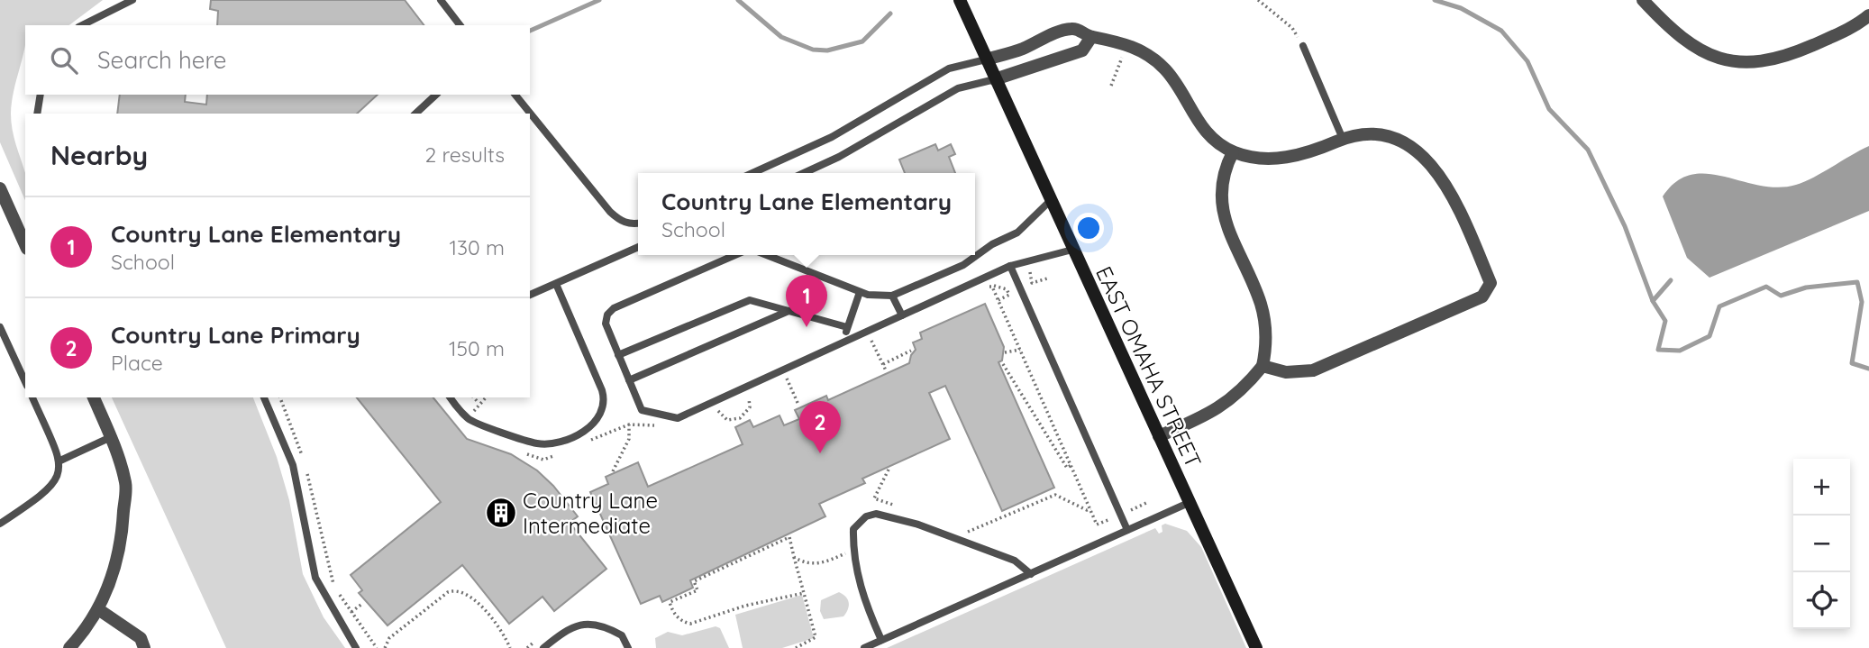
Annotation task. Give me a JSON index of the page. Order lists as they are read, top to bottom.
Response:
{
  "streets": {
    "main road": ["EAST OMAHA STREET"]
  },
  "places": {
    "building": ["Country Lane Intermediate"]
  },
  "page": {
    "search": "Search here",
    "heading": ["Nearby", "2 results"],
    "popup": ["Country Lane Elementary", "School"],
    "list": [
      {
        "mark": "1",
        "name": "Country Lane Elementary",
        "note": "School",
        "value": "130 m"
      },
      {
        "mark": "2",
        "name": "Country Lane Primary",
        "note": "Place",
        "value": "150 m"
      }
    ],
    "pins": ["1", "2"],
    "map_buttons": ["+", "−"]
  }
}
